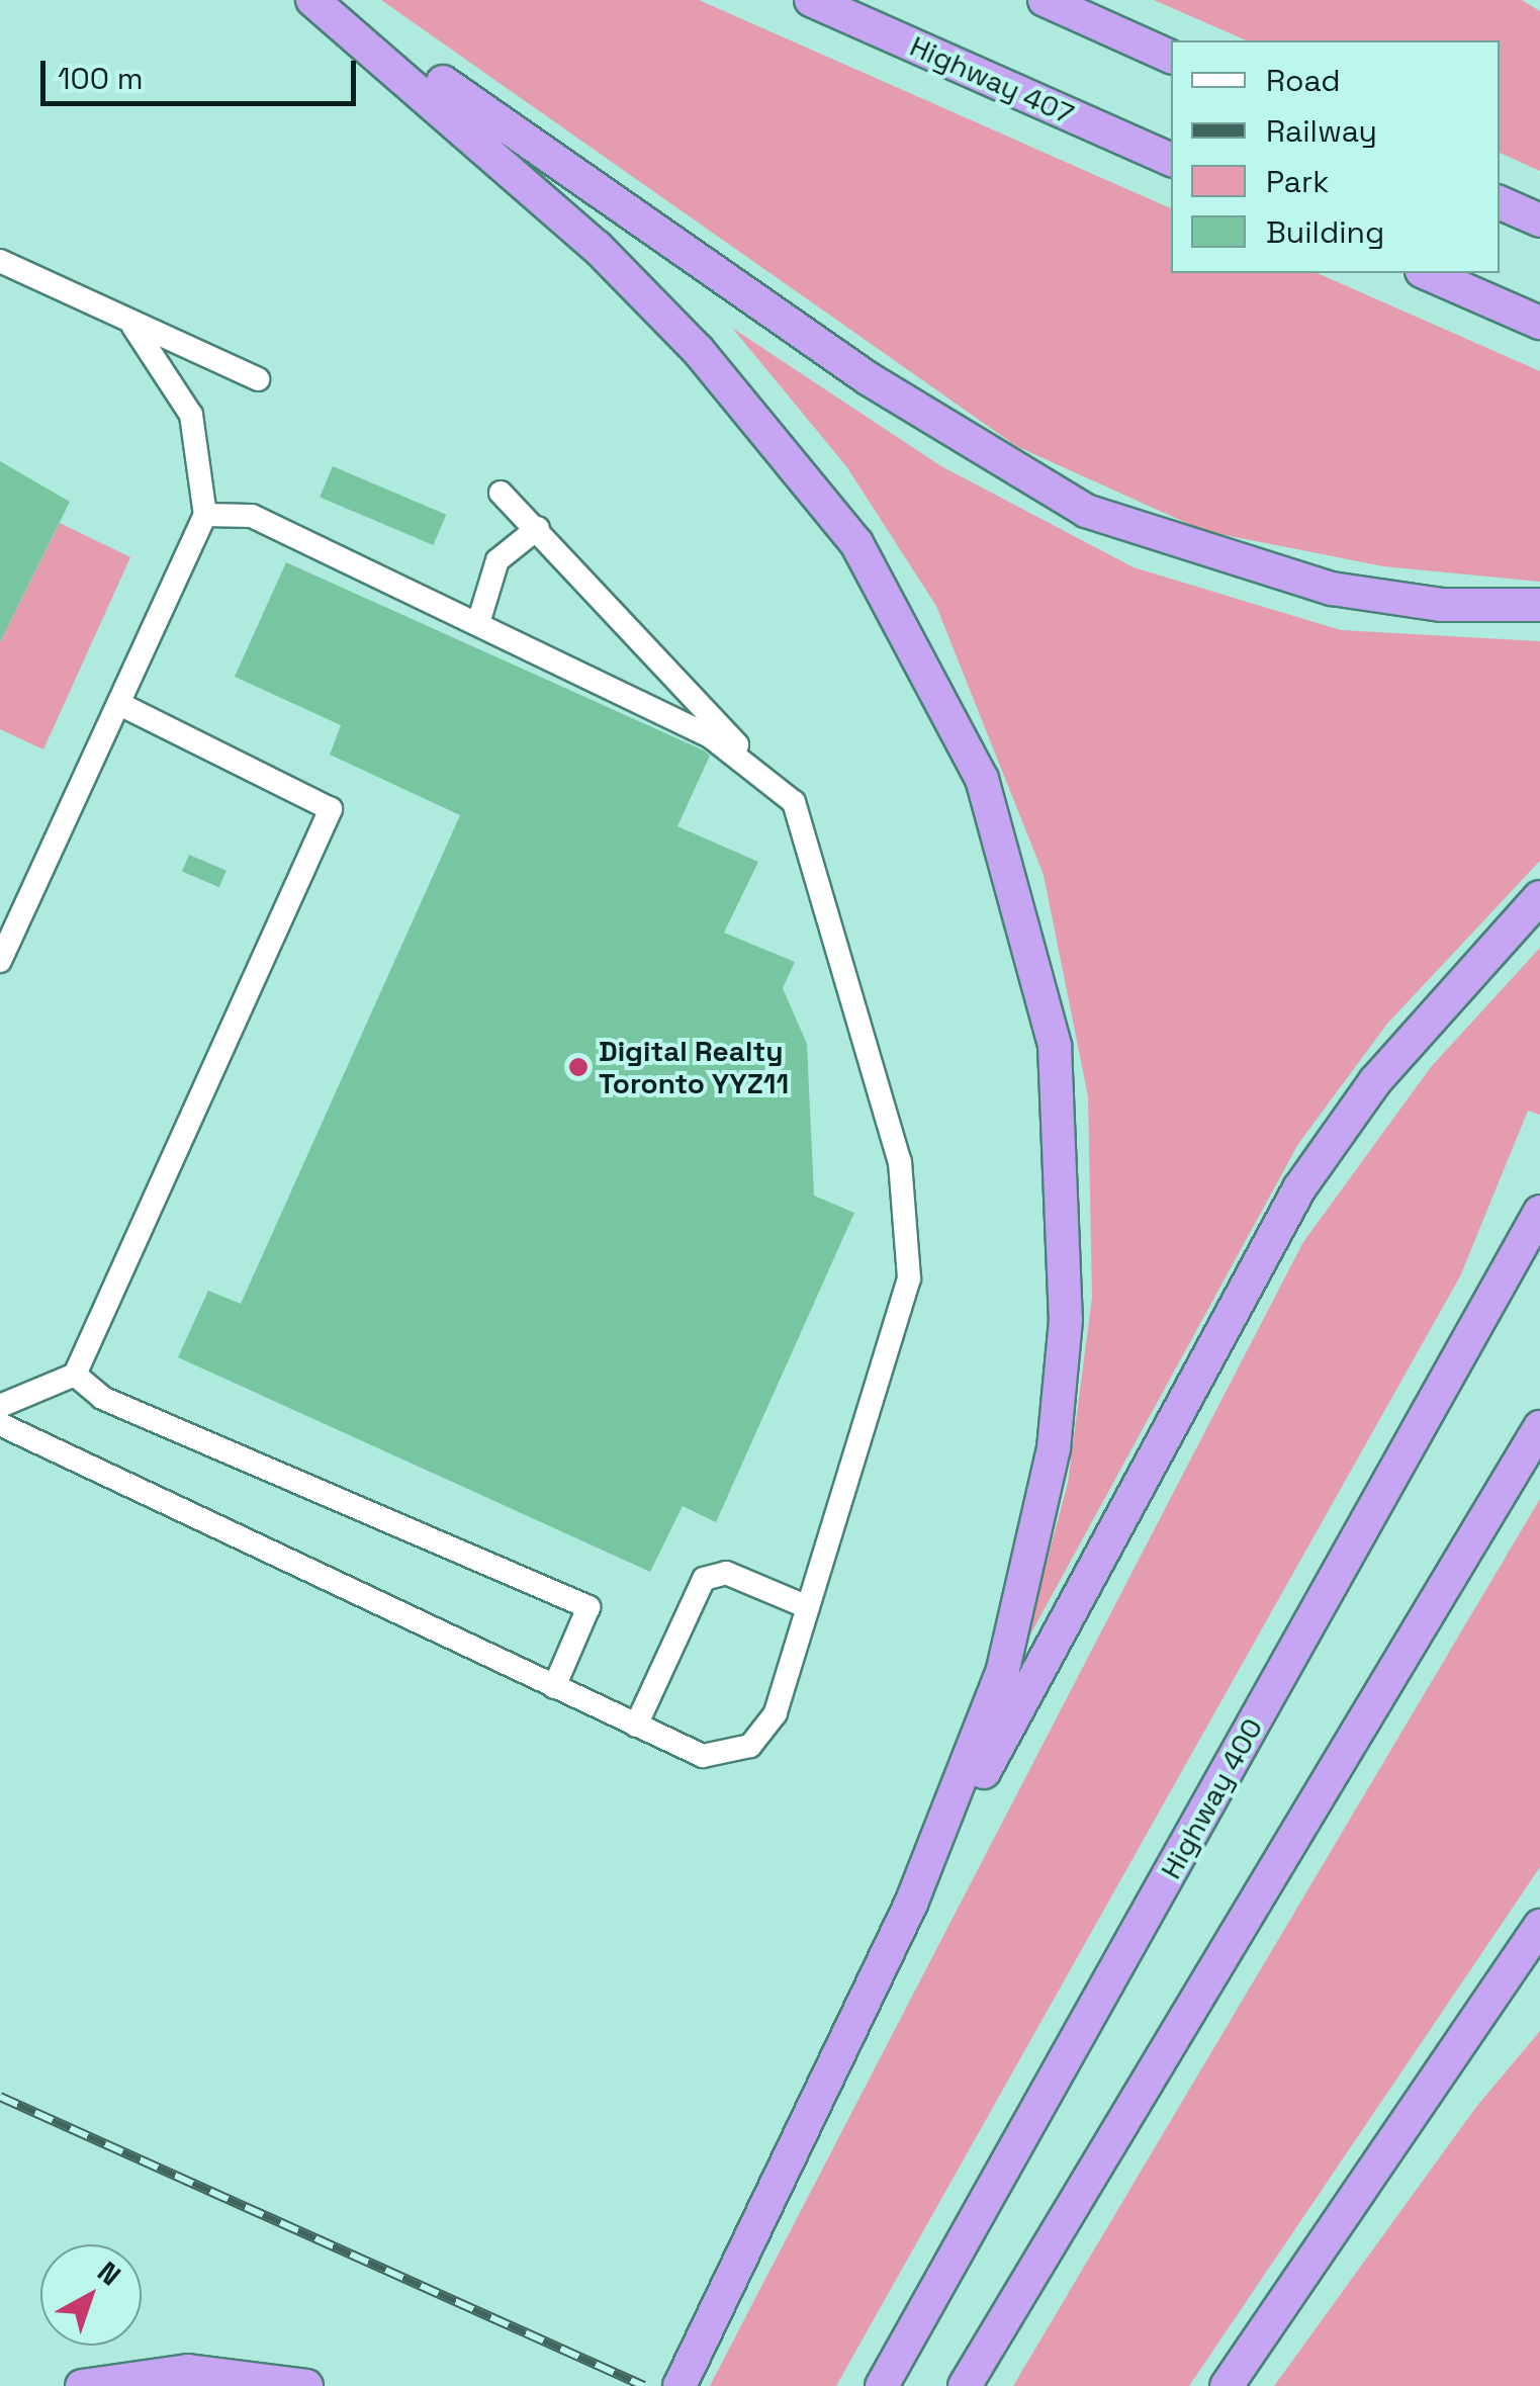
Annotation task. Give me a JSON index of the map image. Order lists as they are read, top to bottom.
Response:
{
  "streets": {
    "highway": ["Highway 407", "Highway 400"]
  },
  "places": ["Digital Realty Toronto YYZ11"],
  "legend": [
    "Road",
    "Railway",
    "Park",
    "Building"
  ],
  "scale_bar": "100 m",
  "north": "top right"
}
